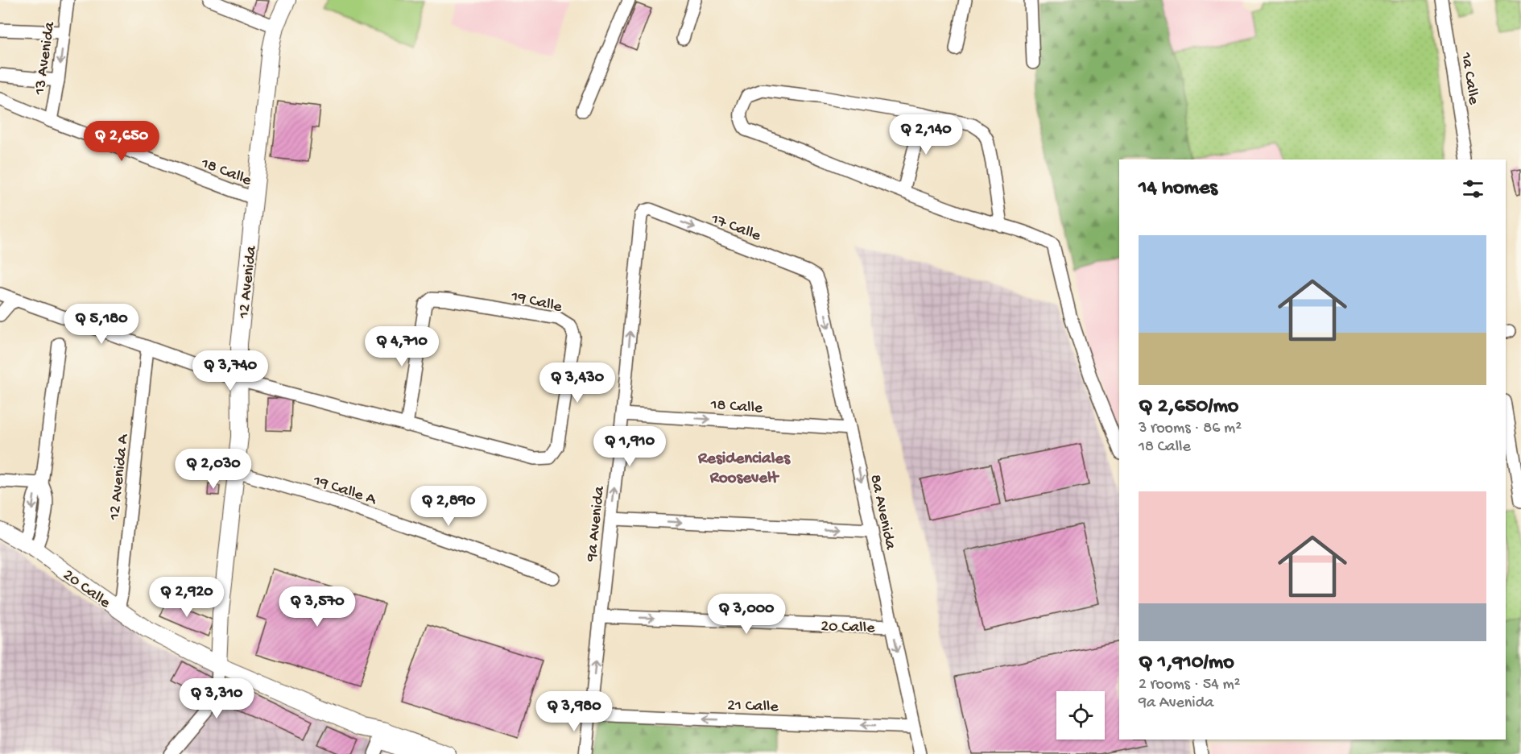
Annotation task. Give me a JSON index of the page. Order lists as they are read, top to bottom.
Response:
{
  "streets": {
    "main road": ["12 Avenida", "20 Calle"],
    "street": [
      "13 Avenida",
      "1a Calle",
      "18 Calle",
      "17 Calle",
      "19 Calle",
      "12 Avenida A",
      "19 Calle A",
      "8a Avenida",
      "9a Avenida",
      "21 Calle"
    ]
  },
  "crossings": [
    ["13 Avenida", "18 Calle"],
    ["18 Calle", "12 Avenida"],
    ["18 Calle", "8a Avenida"],
    ["18 Calle", "9a Avenida"],
    ["17 Calle", "8a Avenida"],
    ["17 Calle", "9a Avenida"],
    ["12 Avenida", "19 Calle"],
    ["12 Avenida", "19 Calle A"],
    ["12 Avenida", "20 Calle"],
    ["19 Calle", "12 Avenida A"],
    ["12 Avenida A", "20 Calle"],
    ["8a Avenida", "20 Calle"],
    ["8a Avenida", "21 Calle"],
    ["9a Avenida", "20 Calle"],
    ["9a Avenida", "21 Calle"]
  ],
  "one_way": [
    "13 Avenida",
    "17 Calle",
    "8a Avenida",
    "9a Avenida",
    "21 Calle"
  ],
  "districts": ["Residenciales Roosevelt"],
  "page": {
    "price": [
      "Q 2,140",
      "Q 2,650",
      "Q 5,180",
      "Q 4,710",
      "Q 3,740",
      "Q 3,430",
      "Q 1,910",
      "Q 2,030",
      "Q 2,890",
      "Q 2,920",
      "Q 3,570",
      "Q 3,000",
      "Q 3,310",
      "Q 3,980"
    ],
    "heading": "14 homes",
    "list": [
      {
        "name": "Q 2,650/mo",
        "note": "3 rooms · 86 m² · 18 Calle"
      },
      {
        "name": "Q 1,910/mo",
        "note": "2 rooms · 54 m² · 9a Avenida"
      }
    ]
  }
}
